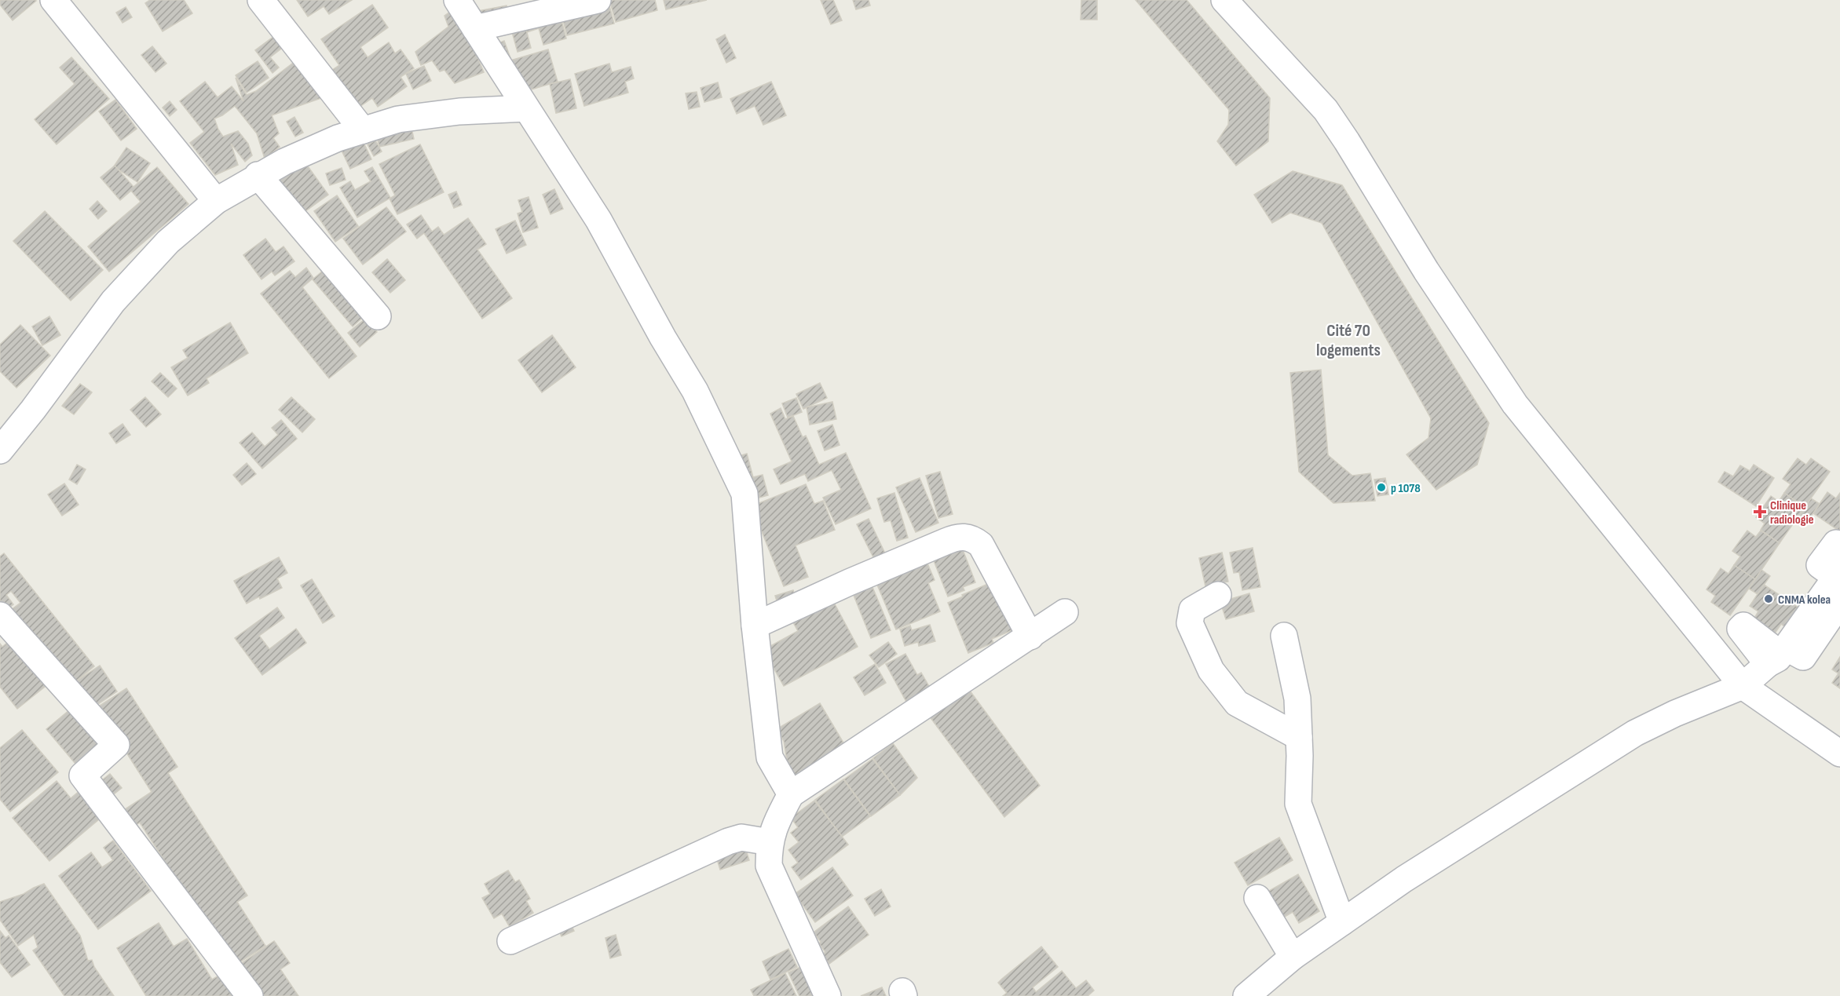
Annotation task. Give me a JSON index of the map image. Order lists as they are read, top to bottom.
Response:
{
  "districts": ["Cité 70 logements"],
  "places": {
    "other": ["p 1078", "CNMA kolea"],
    "health": ["Clinique radiologie"]
  }
}
